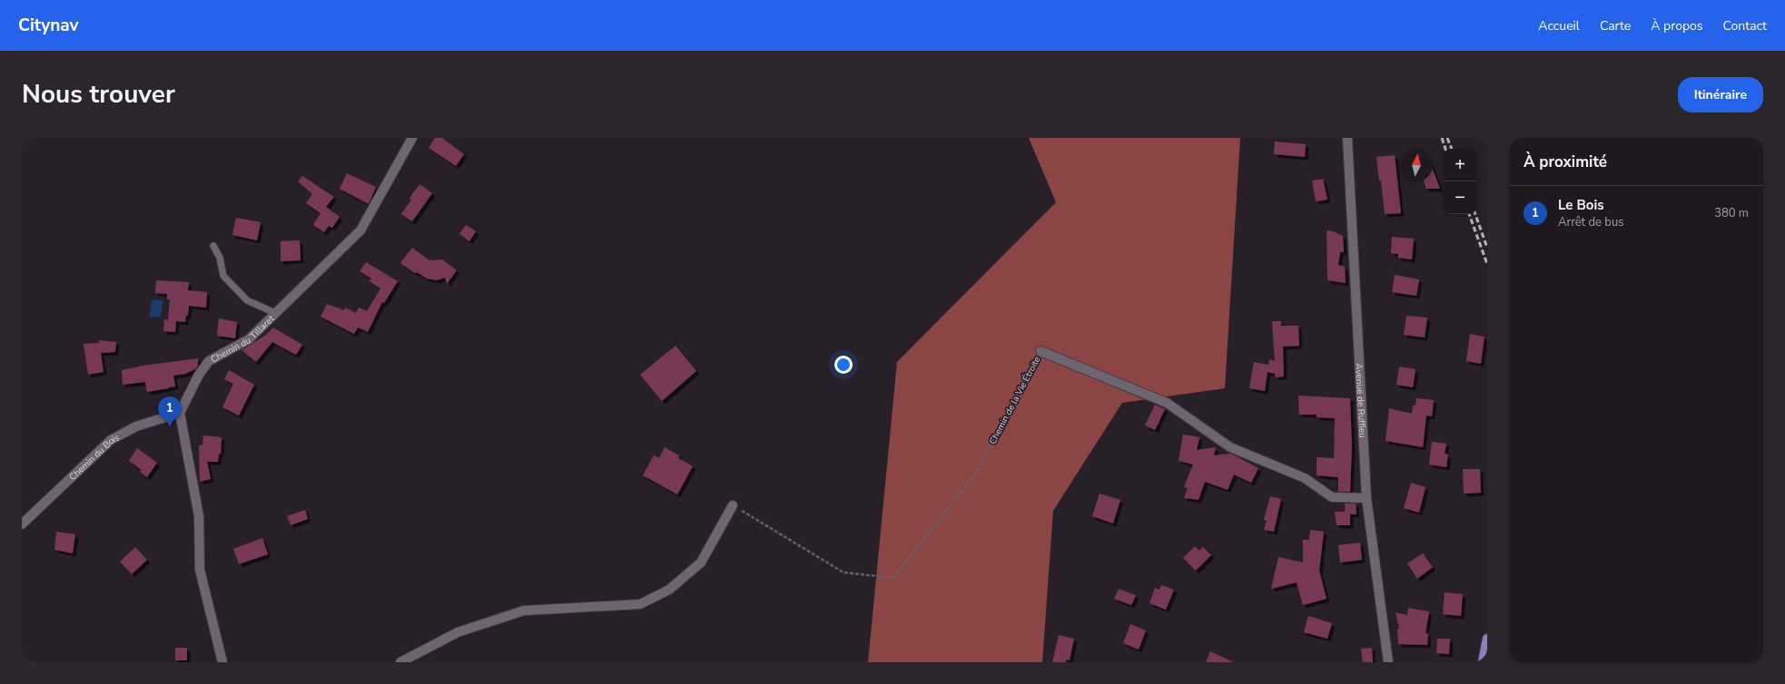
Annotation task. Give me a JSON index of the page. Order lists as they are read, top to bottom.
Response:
{
  "streets": {
    "street": [
      "Chemin du Tillaret",
      "Chemin de la Vie Étroite",
      "Avenue de Ruffieu",
      "Chemin du Bois"
    ]
  },
  "crossings": [
    ["Chemin du Tillaret", "Chemin du Bois"],
    ["Chemin de la Vie Étroite", "Avenue de Ruffieu"]
  ],
  "north": "top",
  "page": {
    "header": "Citynav",
    "nav": [
      "Accueil",
      "Carte",
      "À propos",
      "Contact"
    ],
    "title": "Nous trouver",
    "buttons": "Itinéraire",
    "heading": "À proximité",
    "map_buttons": ["+", "−"],
    "list": [
      {
        "mark": "1",
        "name": "Le Bois",
        "note": "Arrêt de bus",
        "value": "380 m"
      }
    ],
    "pins": "1"
  }
}
